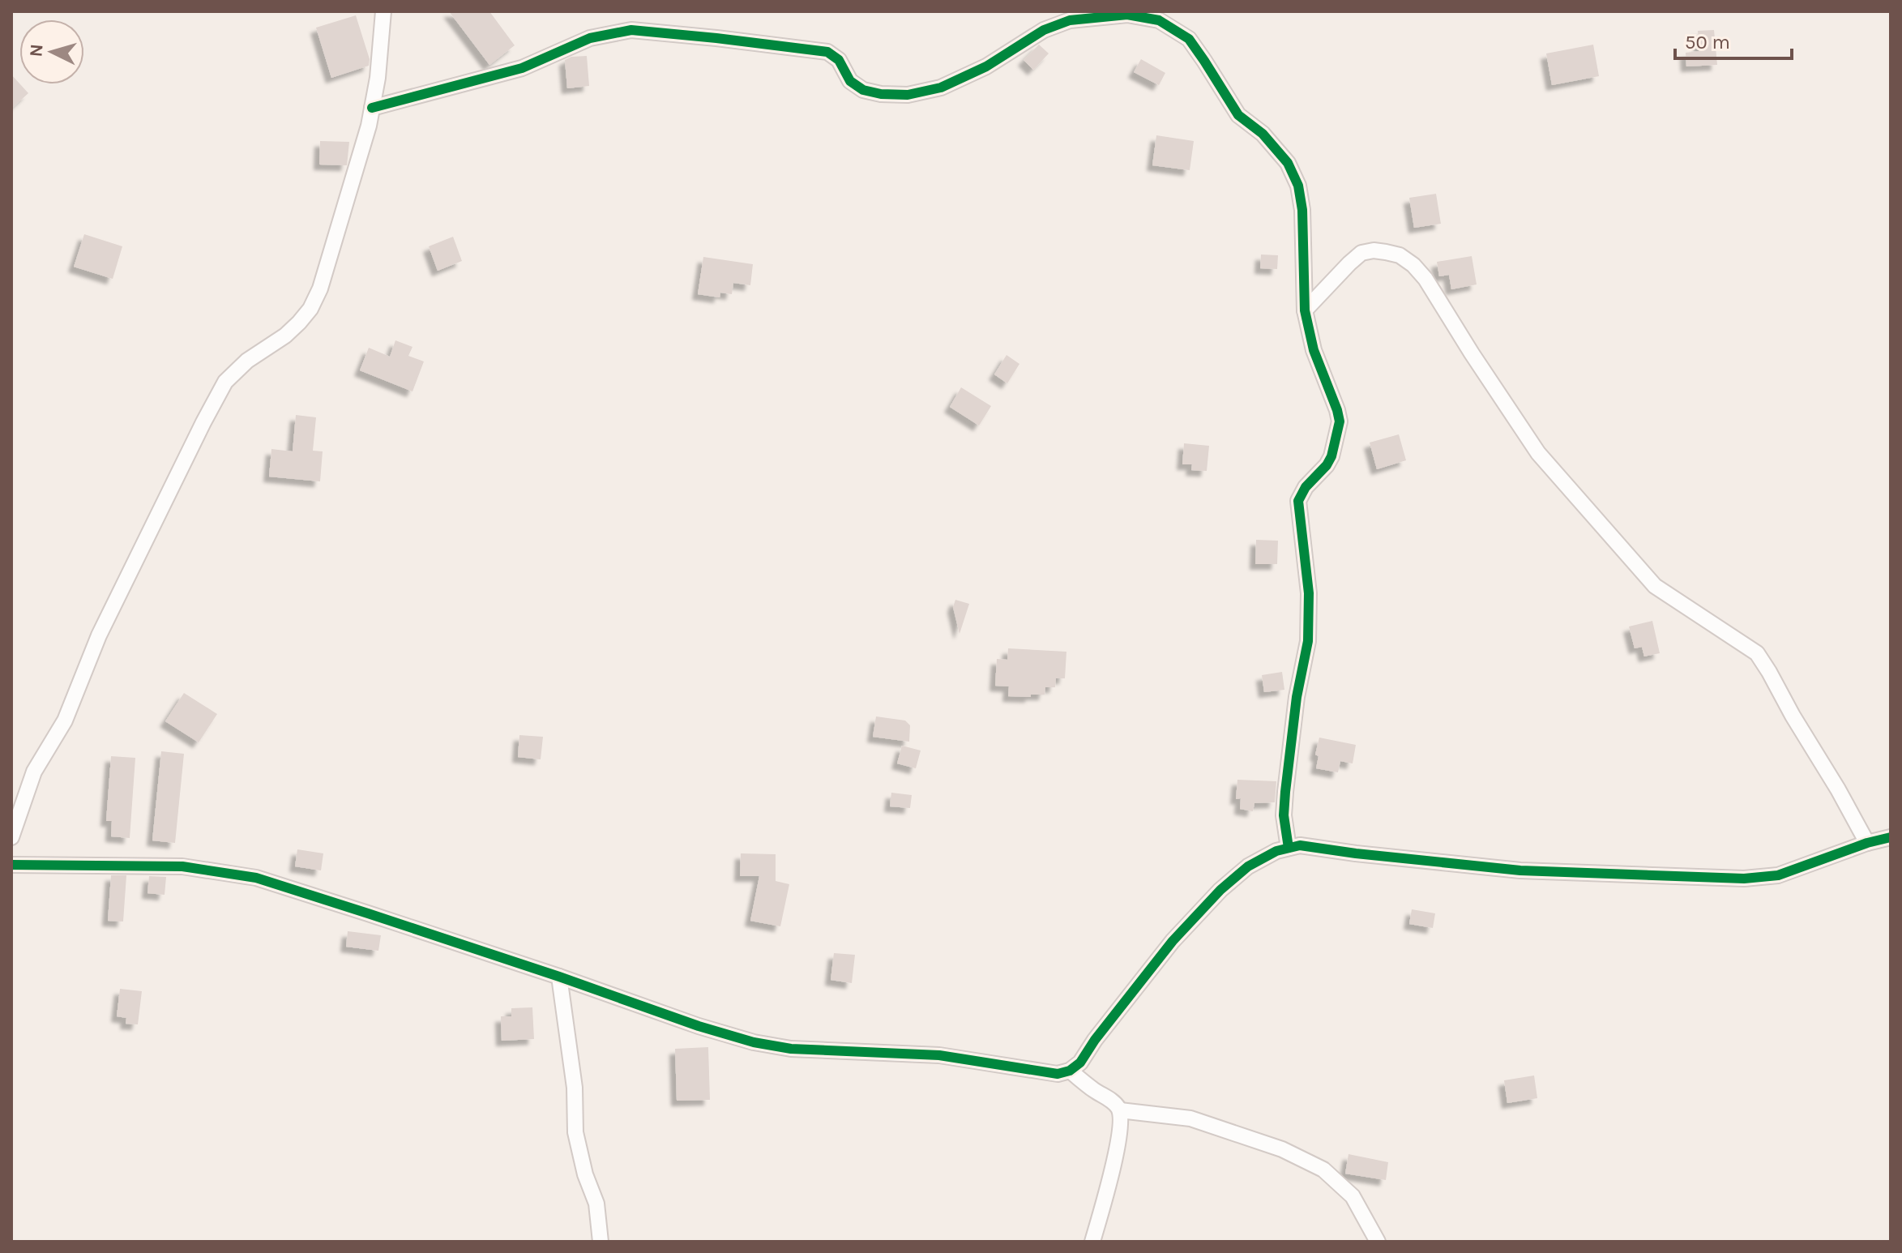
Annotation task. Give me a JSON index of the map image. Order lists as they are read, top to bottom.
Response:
{
  "scale_bar": "50 m",
  "north": "left"
}
